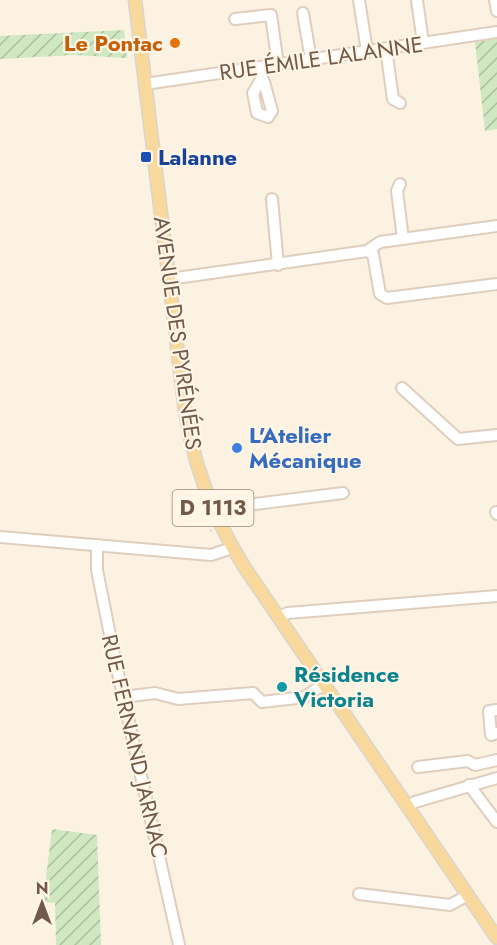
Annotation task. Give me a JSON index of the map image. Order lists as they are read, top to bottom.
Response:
{
  "streets": {
    "main road": ["AVENUE DES PYRÉNÉES", "D 1113"],
    "street": ["RUE ÉMILE LALANNE", "RUE FERNAND JARNAC"]
  },
  "crossings": [
    ["RUE ÉMILE LALANNE", "AVENUE DES PYRÉNÉES"]
  ],
  "places": {
    "other": ["Le Pontac", "L'Atelier Mécanique", "Résidence Victoria"],
    "transit": ["Lalanne"]
  },
  "north": "top"
}
